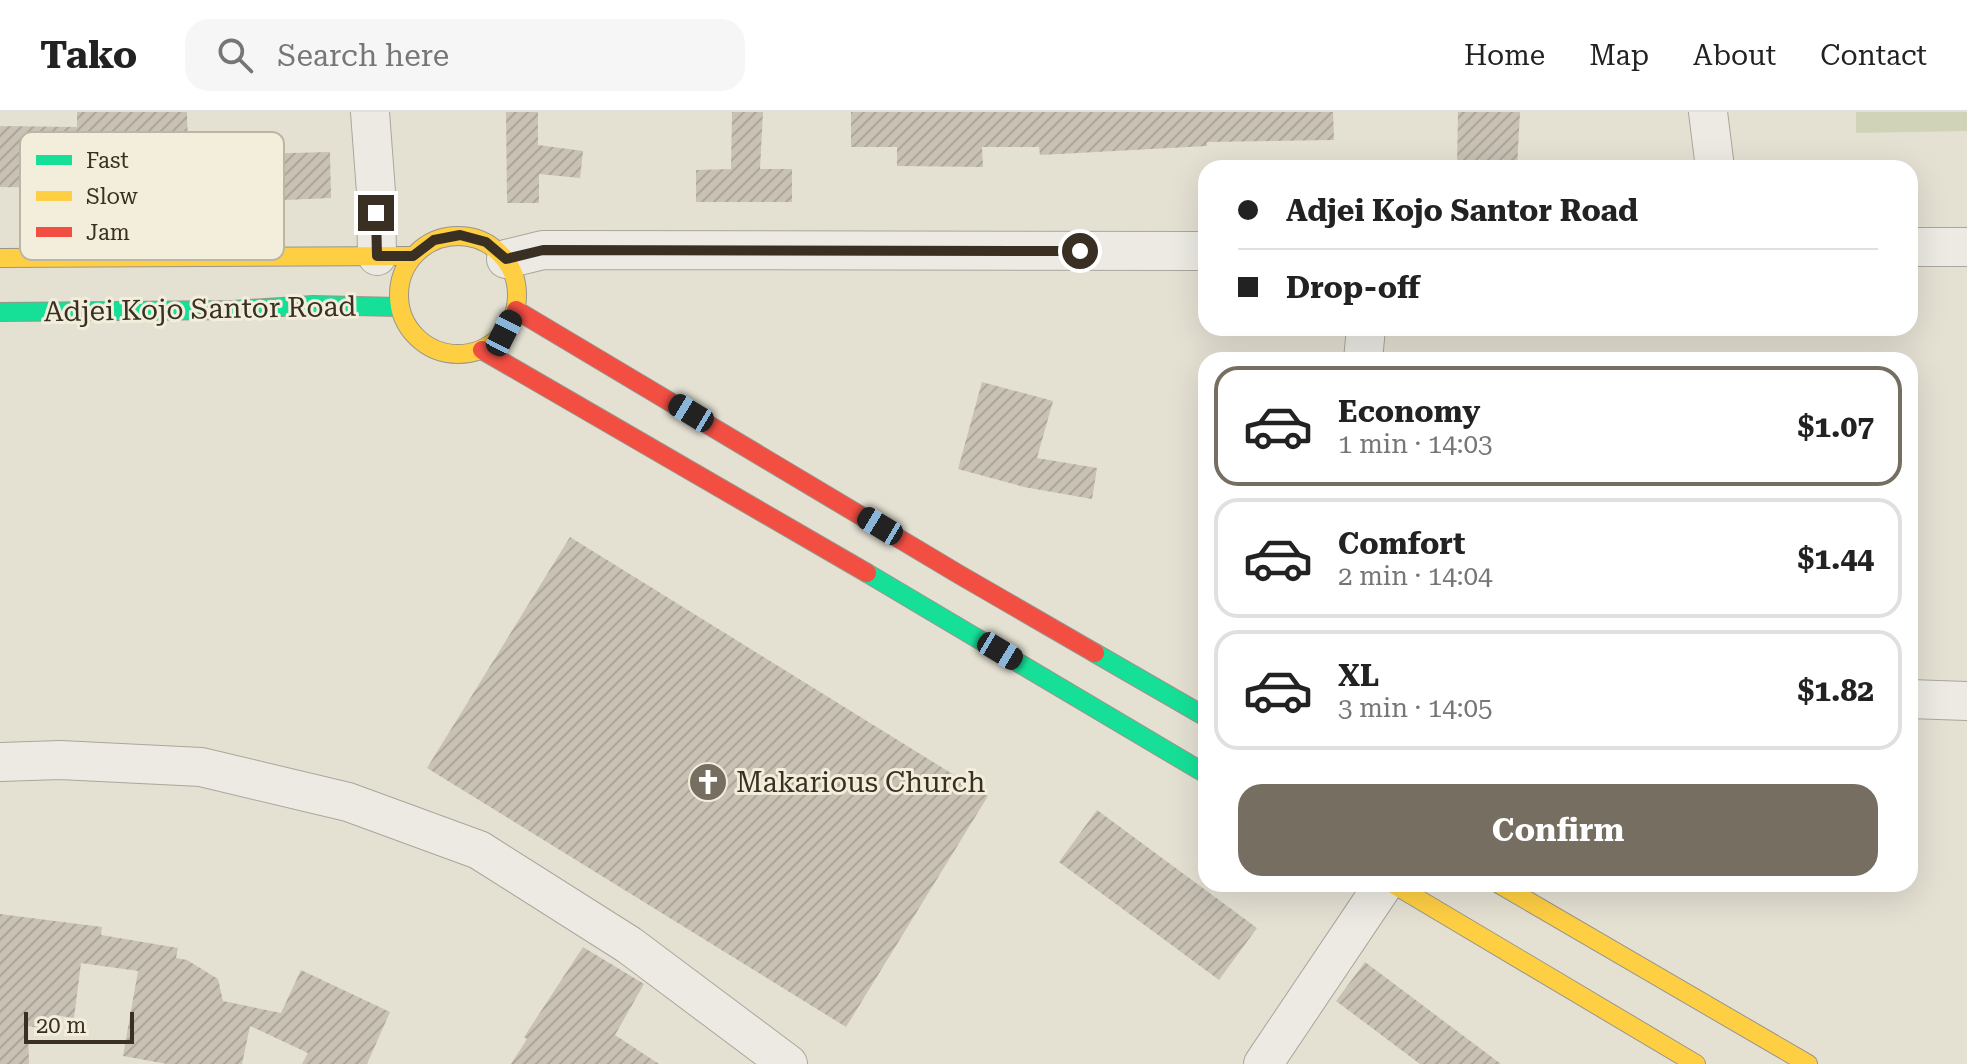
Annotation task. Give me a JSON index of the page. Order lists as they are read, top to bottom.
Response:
{
  "streets": {
    "street": ["Adjei Kojo Santor Road"]
  },
  "places": {
    "church": ["Makarious Church"]
  },
  "legend": ["Fast", "Slow", "Jam"],
  "scale_bar": "20 m",
  "page": {
    "header": "Tako",
    "search": "Search here",
    "nav": [
      "Home",
      "Map",
      "About",
      "Contact"
    ],
    "banner": ["Adjei Kojo Santor Road", "Drop-off"],
    "list": [
      {
        "name": "Economy",
        "note": "1 min · 14:03",
        "value": "$1.07"
      },
      {
        "name": "Comfort",
        "note": "2 min · 14:04",
        "value": "$1.44"
      },
      {
        "name": "XL",
        "note": "3 min · 14:05",
        "value": "$1.82"
      }
    ],
    "buttons": "Confirm",
    "scale": "20 m"
  }
}
